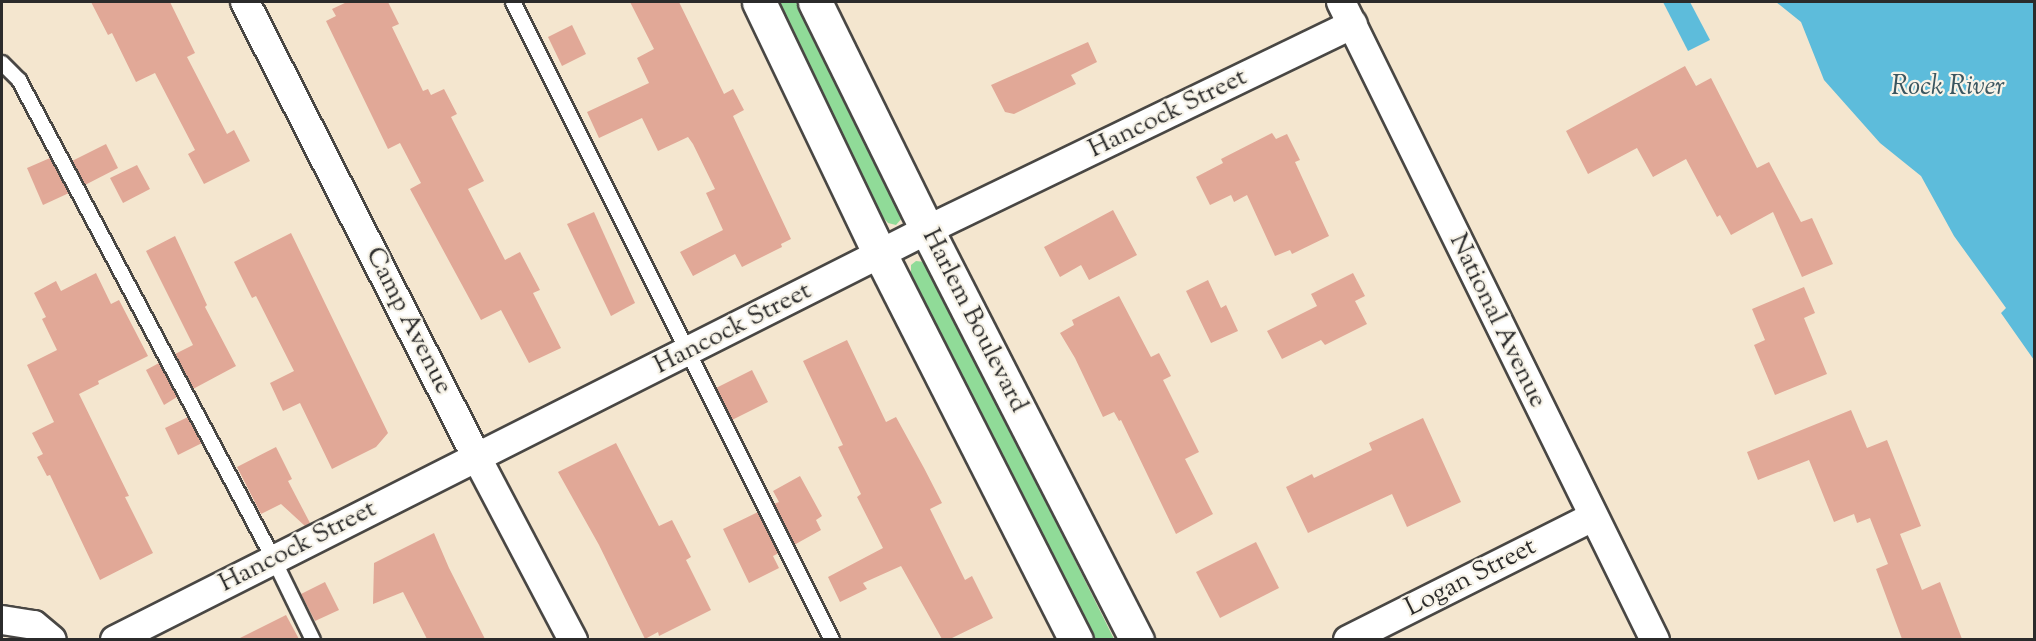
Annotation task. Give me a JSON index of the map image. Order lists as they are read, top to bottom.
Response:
{
  "streets": {
    "street": [
      "Hancock Street",
      "Camp Avenue",
      "Harlem Boulevard",
      "National Avenue",
      "Logan Street"
    ]
  },
  "crossings": [
    ["Hancock Street", "Camp Avenue"],
    ["Hancock Street", "Harlem Boulevard"],
    ["Hancock Street", "National Avenue"],
    ["National Avenue", "Logan Street"]
  ],
  "water": ["Rock River"]
}
